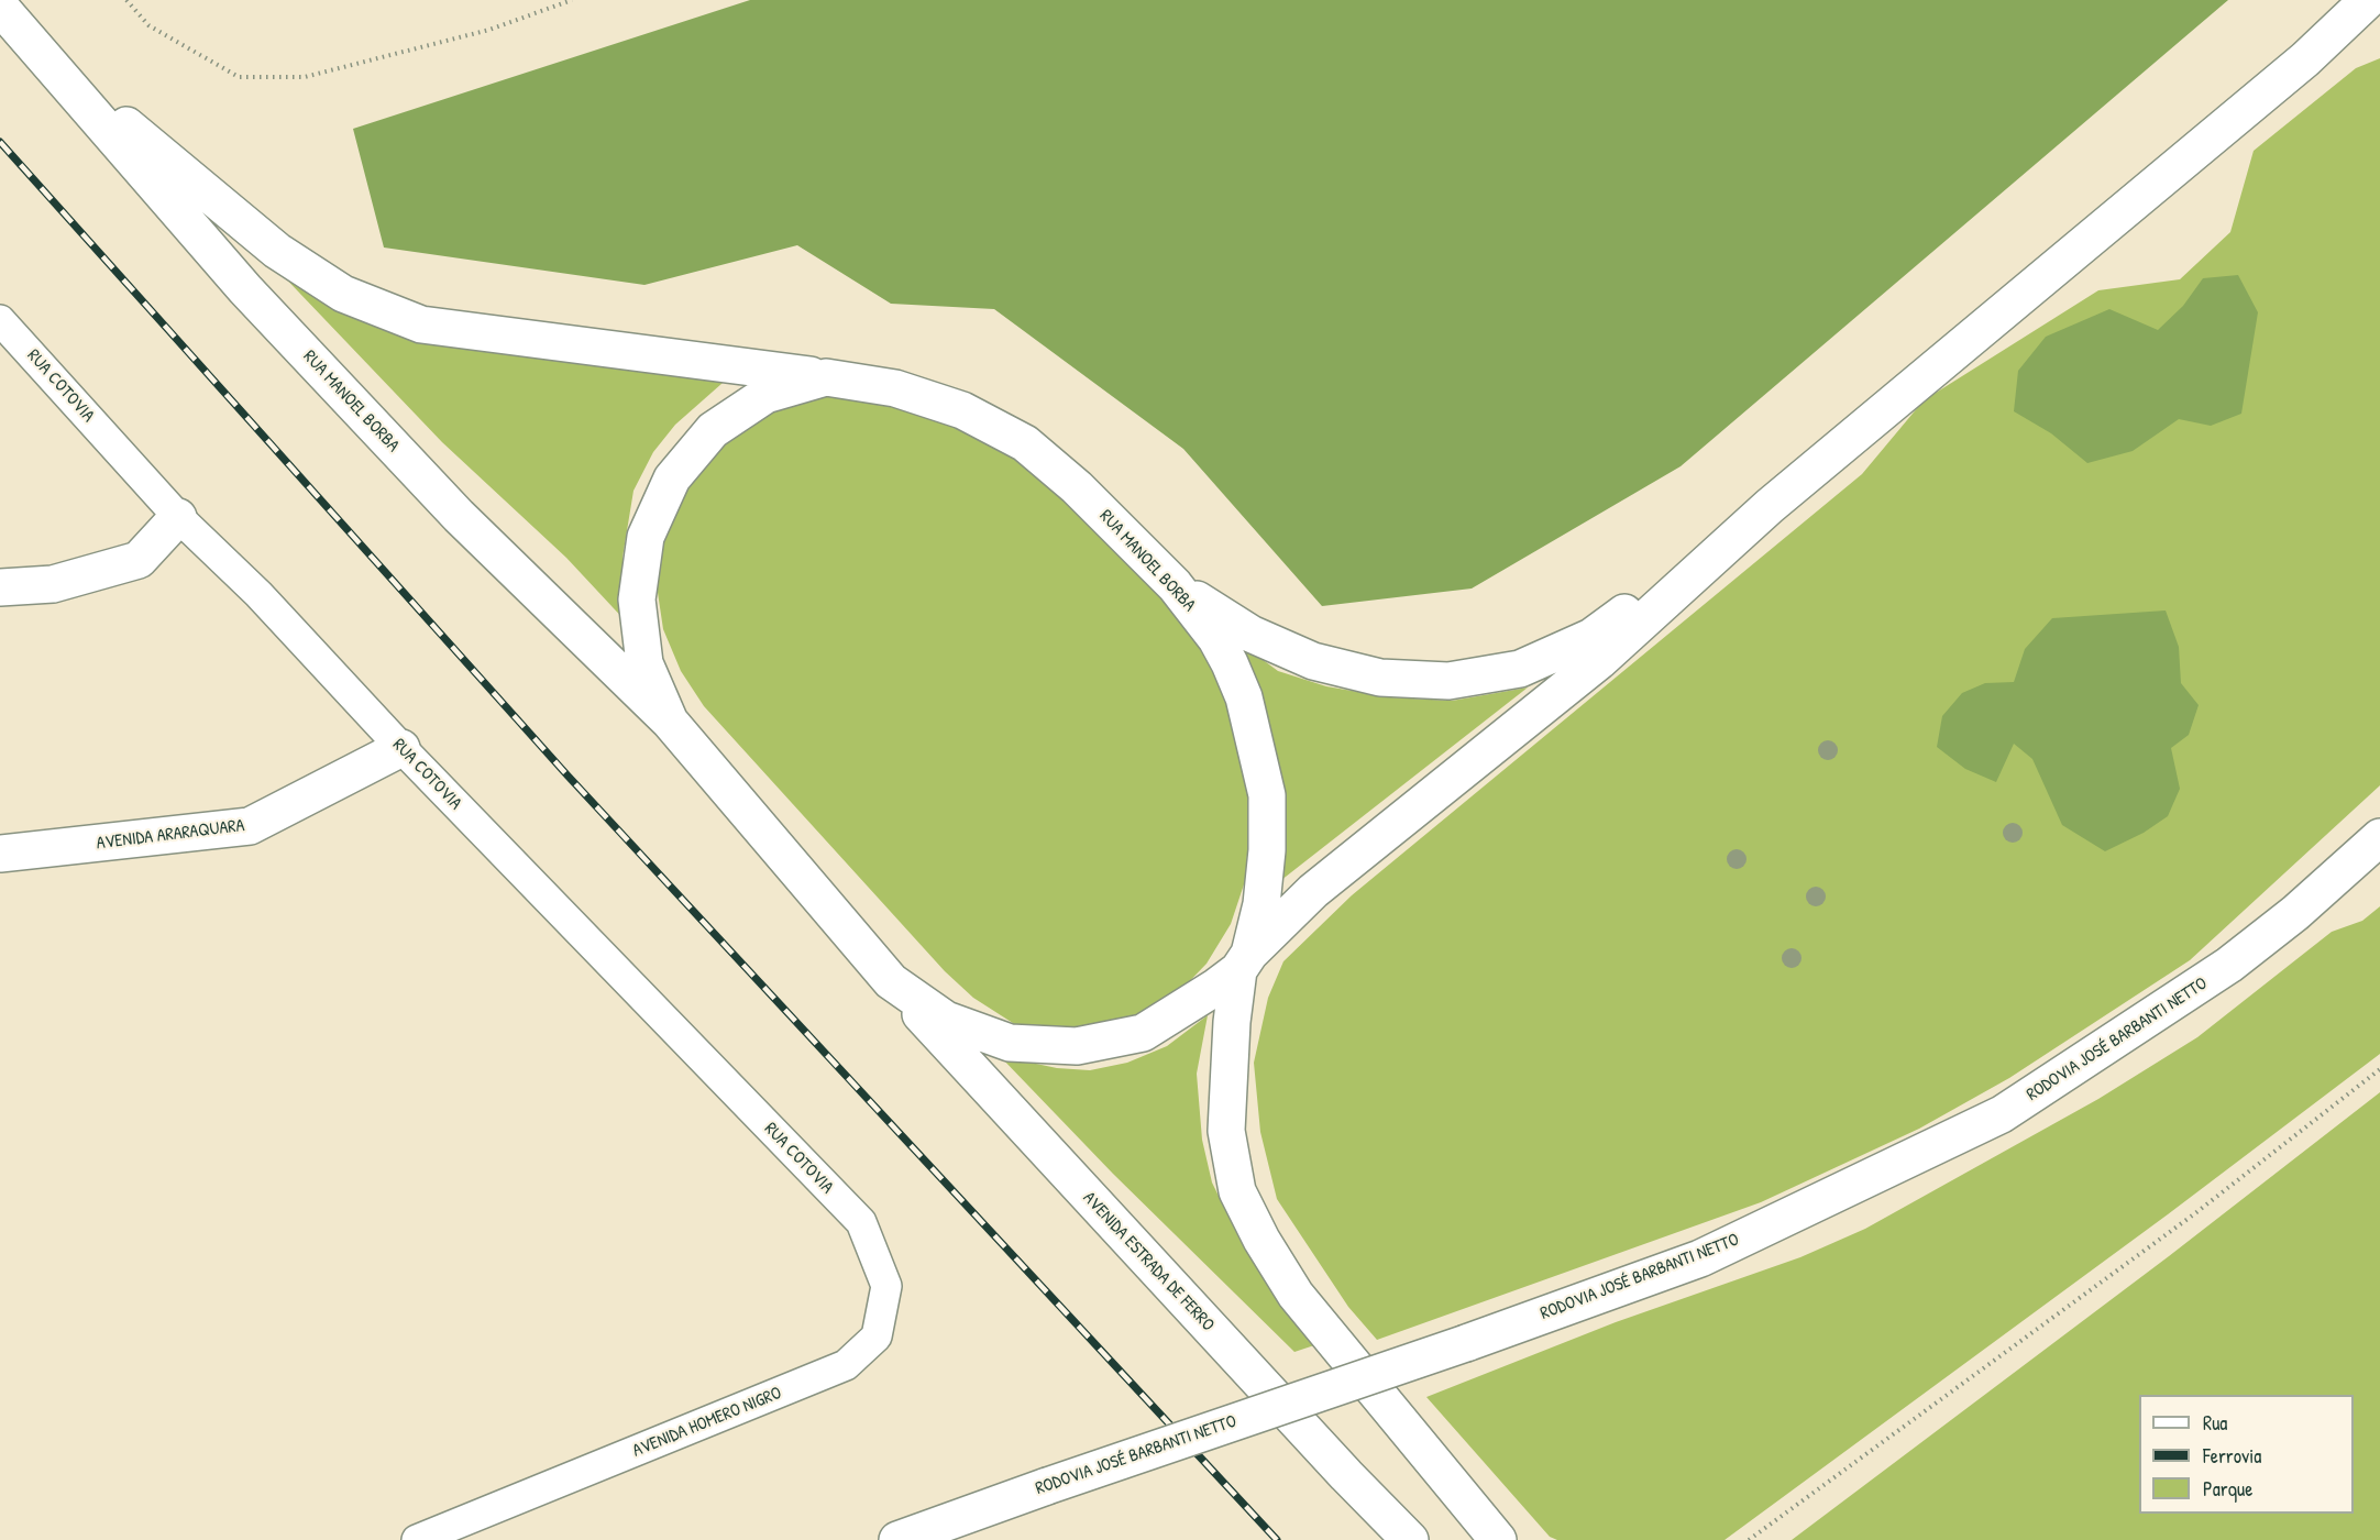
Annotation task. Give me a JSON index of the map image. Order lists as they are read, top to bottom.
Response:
{
  "streets": {
    "main road": [
      "RUA MANOEL BORBA",
      "AVENIDA ARARAQUARA",
      "RODOVIA JOSÉ BARBANTI NETTO",
      "AVENIDA ESTRADA DE FERRO"
    ],
    "street": ["RUA COTOVIA", "AVENIDA HOMERO NIGRO"]
  },
  "crossings": [
    ["RUA COTOVIA", "AVENIDA ARARAQUARA"],
    ["RUA COTOVIA", "AVENIDA HOMERO NIGRO"],
    ["RUA MANOEL BORBA", "AVENIDA ESTRADA DE FERRO"]
  ],
  "legend": ["Rua", "Ferrovia", "Parque"]
}
